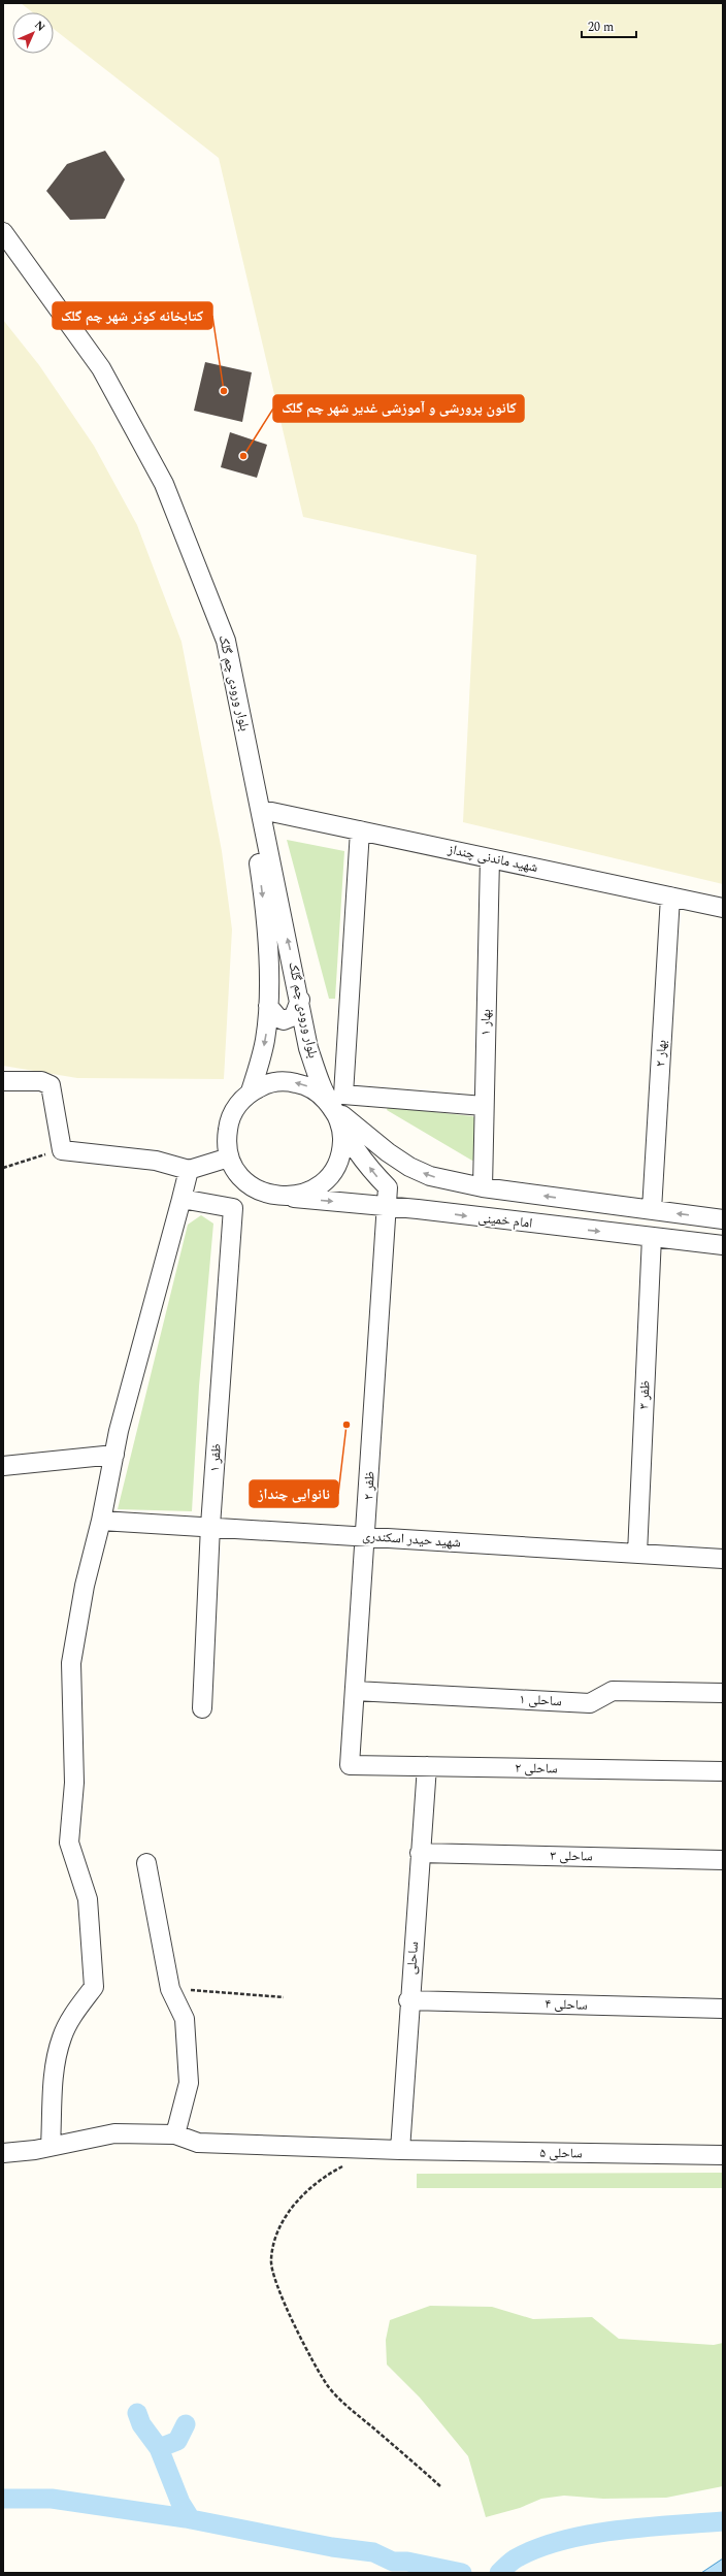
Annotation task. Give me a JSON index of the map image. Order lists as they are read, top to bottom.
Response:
{
  "streets": {
    "street": [
      "بلوار ورودی چم گلک",
      "شهید ماندنی چنداز",
      "بهار ۱",
      "بهار ۲",
      "امام خمینی",
      "ظفر ۳",
      "ظفر ۱",
      "ظفر ۲",
      "شهید حیدر اسکندری",
      "ساحلی ۱",
      "ساحلی ۲",
      "ساحلی ۳",
      "ساحلی",
      "ساحلی ۴",
      "ساحلی ۵"
    ]
  },
  "crossings": [
    ["بلوار ورودی چم گلک", "شهید ماندنی چنداز"],
    ["بلوار ورودی چم گلک", "امام خمینی"],
    ["بلوار ورودی چم گلک", "ظفر ۲"],
    ["شهید ماندنی چنداز", "بهار ۱"],
    ["شهید ماندنی چنداز", "بهار ۲"],
    ["امام خمینی", "ظفر ۳"],
    ["امام خمینی", "ظفر ۲"],
    ["ظفر ۳", "شهید حیدر اسکندری"],
    ["ظفر ۱", "شهید حیدر اسکندری"],
    ["ظفر ۲", "شهید حیدر اسکندری"],
    ["ظفر ۲", "ساحلی ۱"],
    ["ظفر ۲", "ساحلی ۲"],
    ["ساحلی ۲", "ساحلی"],
    ["ساحلی ۳", "ساحلی"],
    ["ساحلی", "ساحلی ۴"],
    ["ساحلی", "ساحلی ۵"]
  ],
  "places": ["کتابخانه کوثر شهر چم گلک", "کانون پرورشی و آموزشی غدیر شهر چم گلک", "نانوایی چنداز"],
  "scale_bar": "20 m",
  "north": "top right"
}
